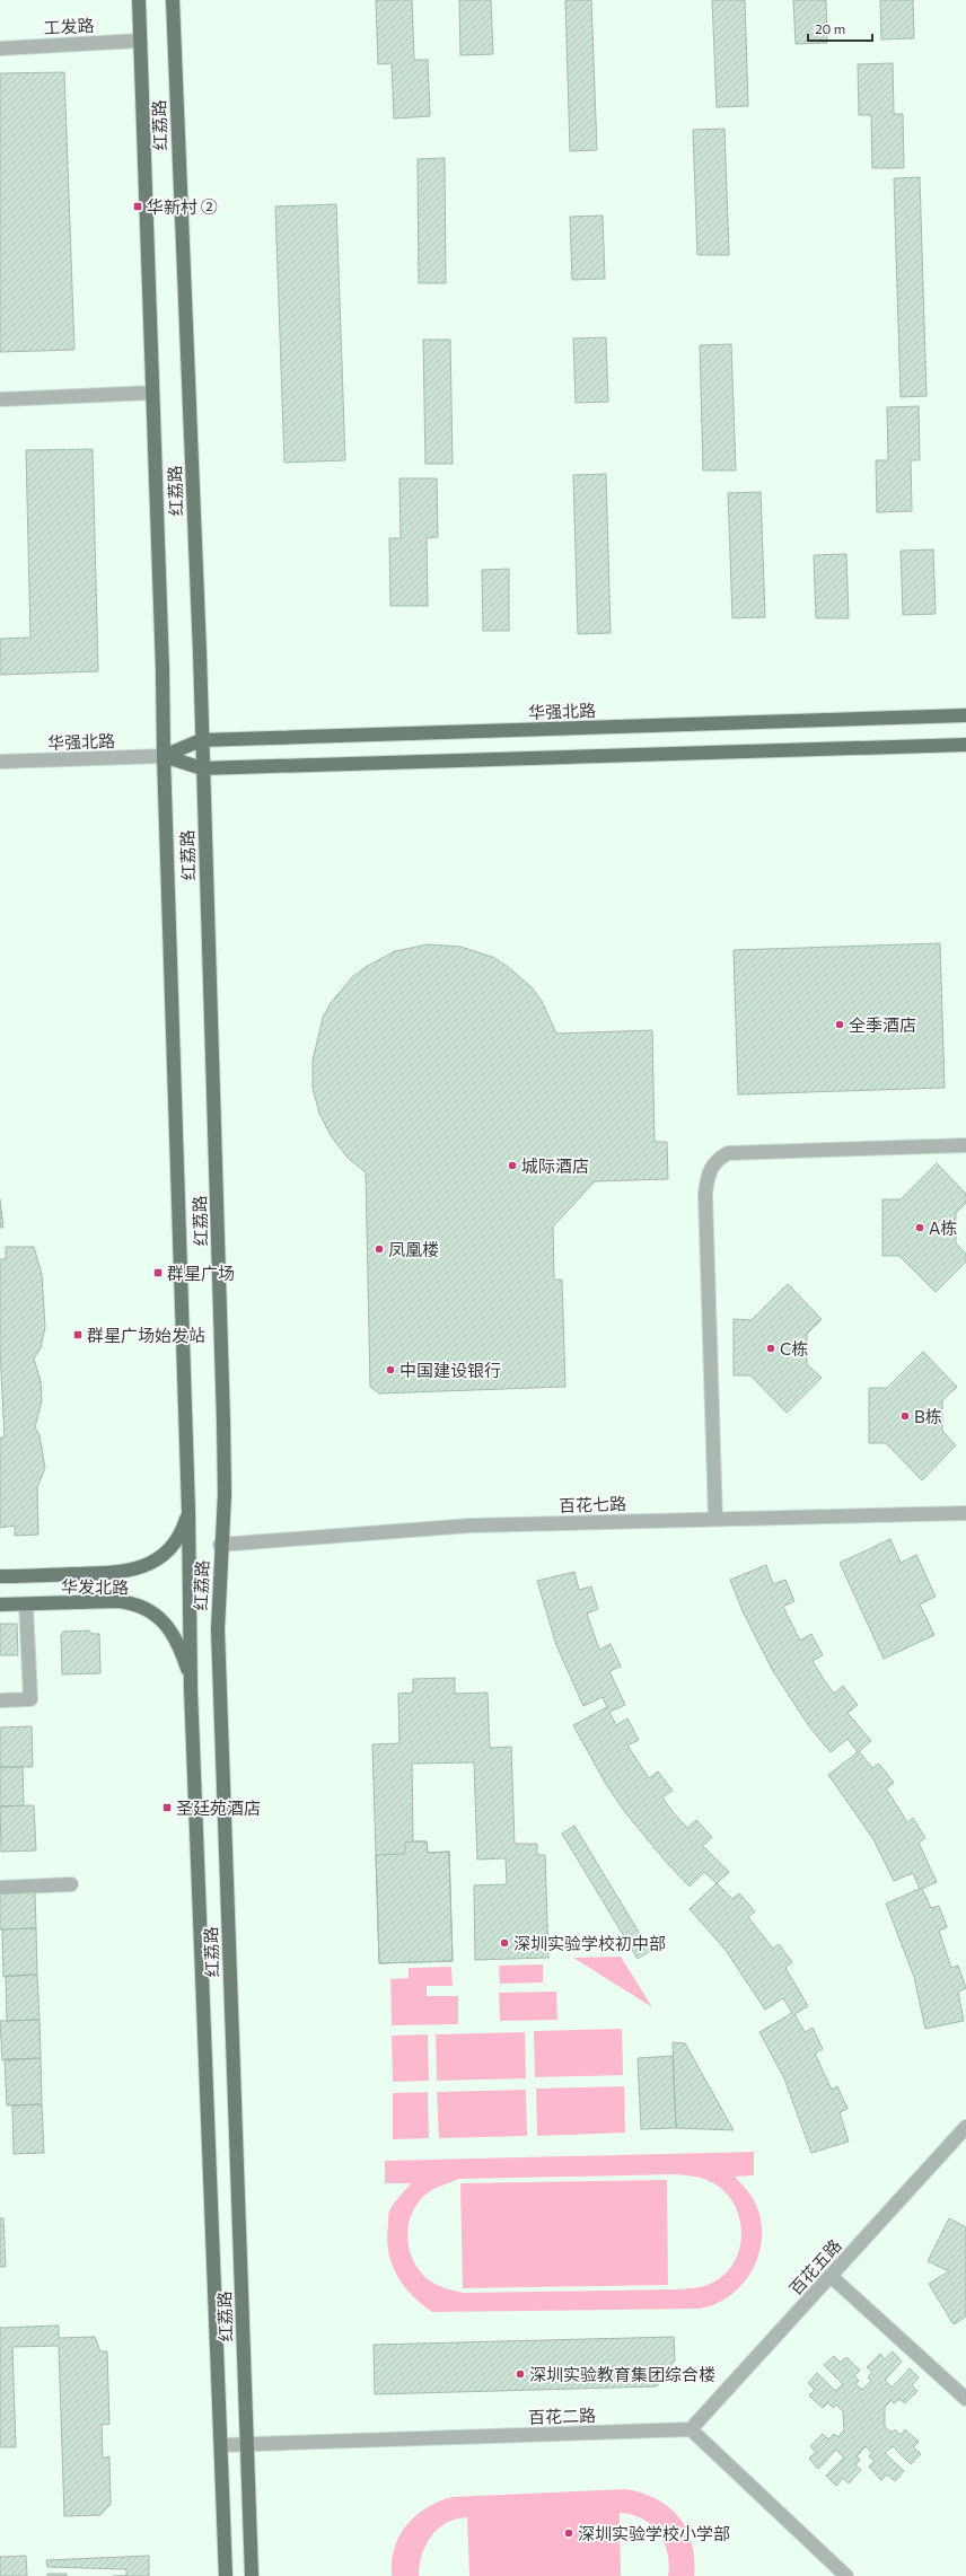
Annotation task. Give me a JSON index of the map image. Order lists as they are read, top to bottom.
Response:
{
  "streets": {
    "main road": ["红荔路", "华强北路", "华发北路"],
    "street": [
      "工发路",
      "百花七路",
      "百花五路",
      "百花二路"
    ]
  },
  "crossings": [
    ["工发路", "红荔路"],
    ["红荔路", "华强北路"],
    ["红荔路", "百花七路"],
    ["红荔路", "华发北路"],
    ["红荔路", "百花二路"],
    ["百花五路", "百花二路"]
  ],
  "places": {
    "transit": [
      "华新村 ②",
      "群星广场",
      "群星广场始发站",
      "圣廷苑酒店"
    ],
    "other": [
      "全季酒店",
      "城际酒店",
      "A栋",
      "凤凰楼",
      "C栋",
      "中国建设银行",
      "B栋",
      "深圳实验学校初中部",
      "深圳实验教育集团综合楼",
      "深圳实验学校小学部"
    ]
  },
  "scale_bar": "20 m"
}
